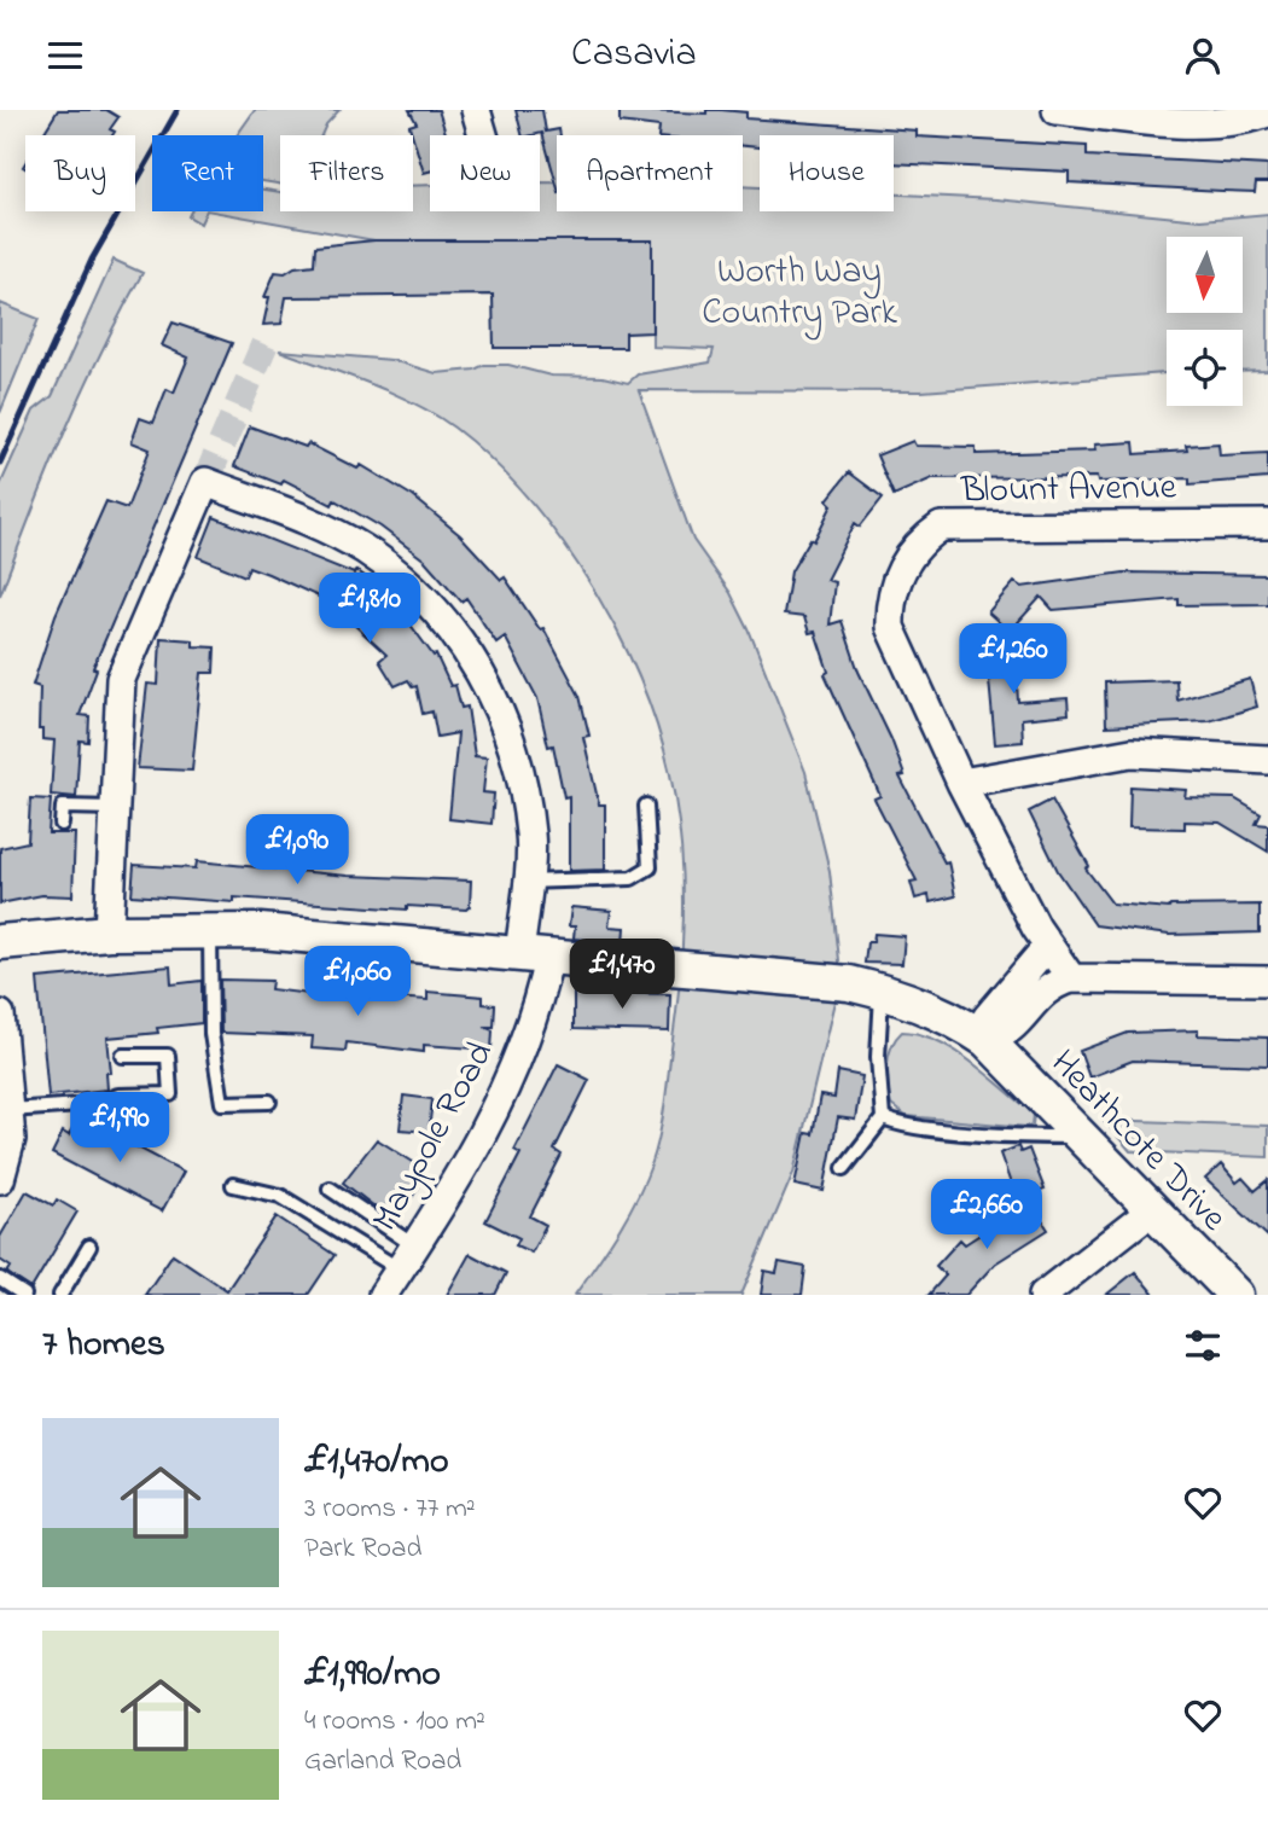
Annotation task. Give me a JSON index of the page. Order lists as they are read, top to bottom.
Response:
{
  "streets": {
    "street": ["Blount Avenue", "Maypole Road", "Heathcote Drive"]
  },
  "crossings": [
    ["Maypole Road", "Heathcote Drive"]
  ],
  "parks": ["Worth Way Country Park"],
  "north": "bottom",
  "page": {
    "header": "Casavia",
    "chip": [
      "Buy",
      "Rent",
      "Filters",
      "New",
      "Apartment",
      "House"
    ],
    "price": [
      "£1,810",
      "£1,260",
      "£1,090",
      "£1,470",
      "£1,060",
      "£1,990",
      "£2,660"
    ],
    "heading": "7 homes",
    "list": [
      {
        "name": "£1,470/mo",
        "note": "3 rooms · 77 m² · Park Road"
      },
      {
        "name": "£1,990/mo",
        "note": "4 rooms · 100 m² · Garland Road"
      }
    ]
  }
}
